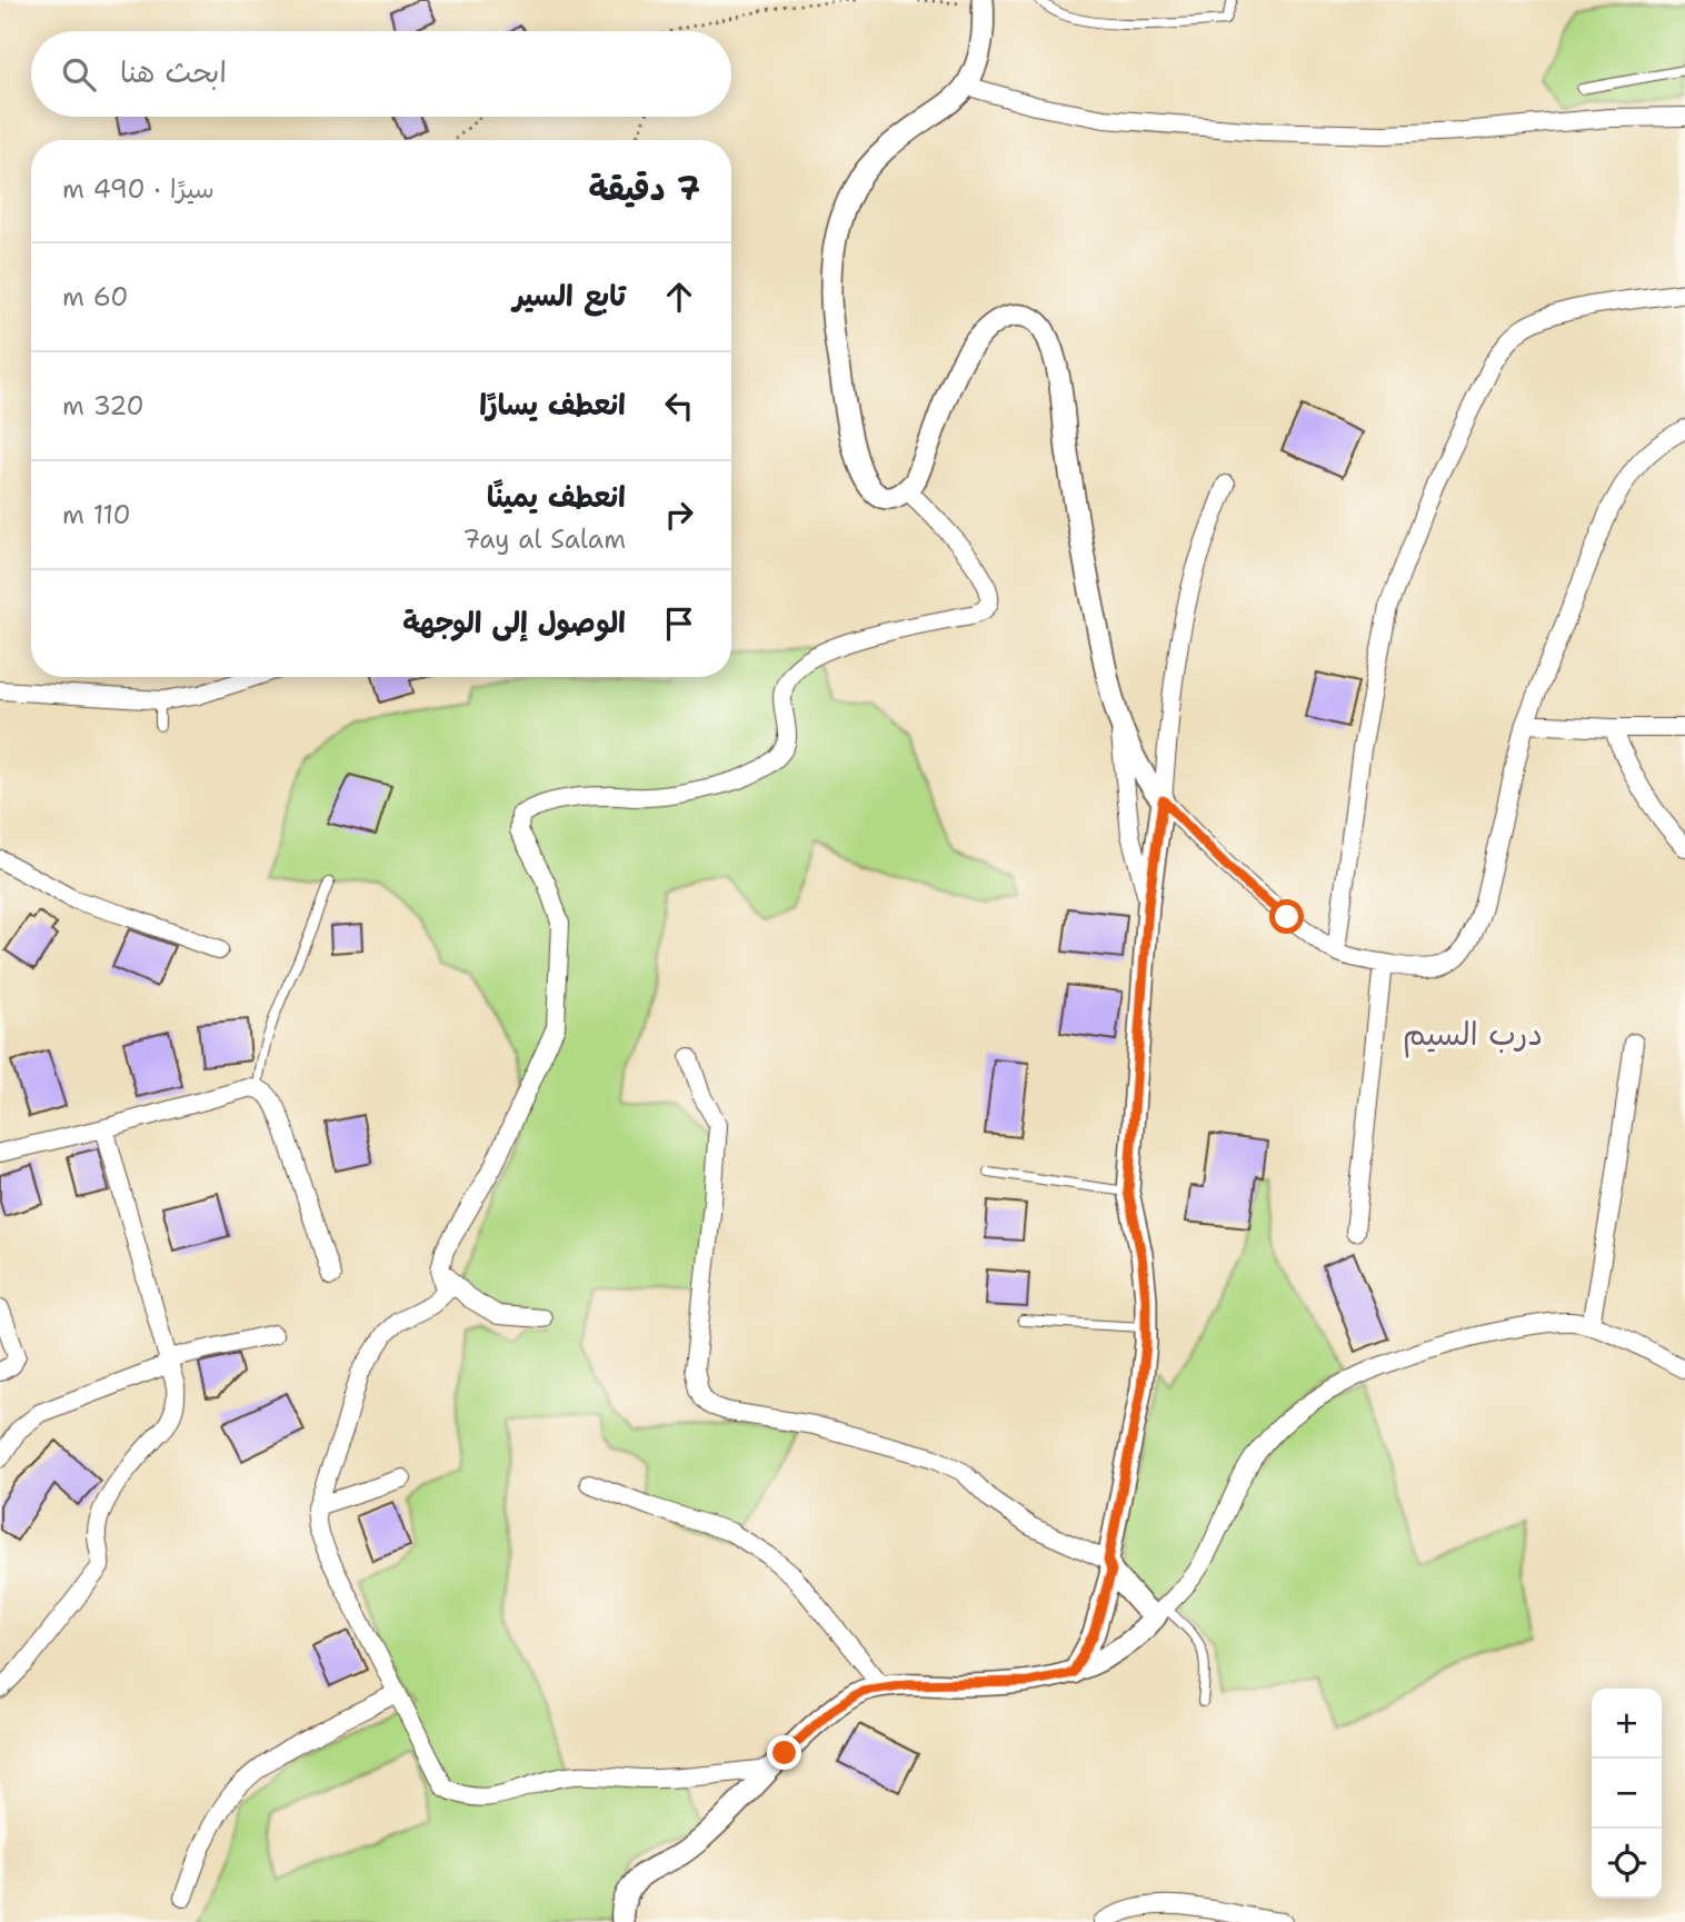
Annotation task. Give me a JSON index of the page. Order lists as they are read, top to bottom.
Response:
{
  "districts": ["درب السيم"],
  "page": {
    "search": "ابحث هنا",
    "heading": ["7 دقيقة", "سيرًا · 490 m"],
    "list": [
      ["تابع السير", "60 m"],
      ["انعطف يسارًا", "320 m"],
      ["انعطف يمينًا", "7ay al Salam", "110 m"],
      "الوصول إلى الوجهة"
    ],
    "map_buttons": ["+", "−"]
  }
}
